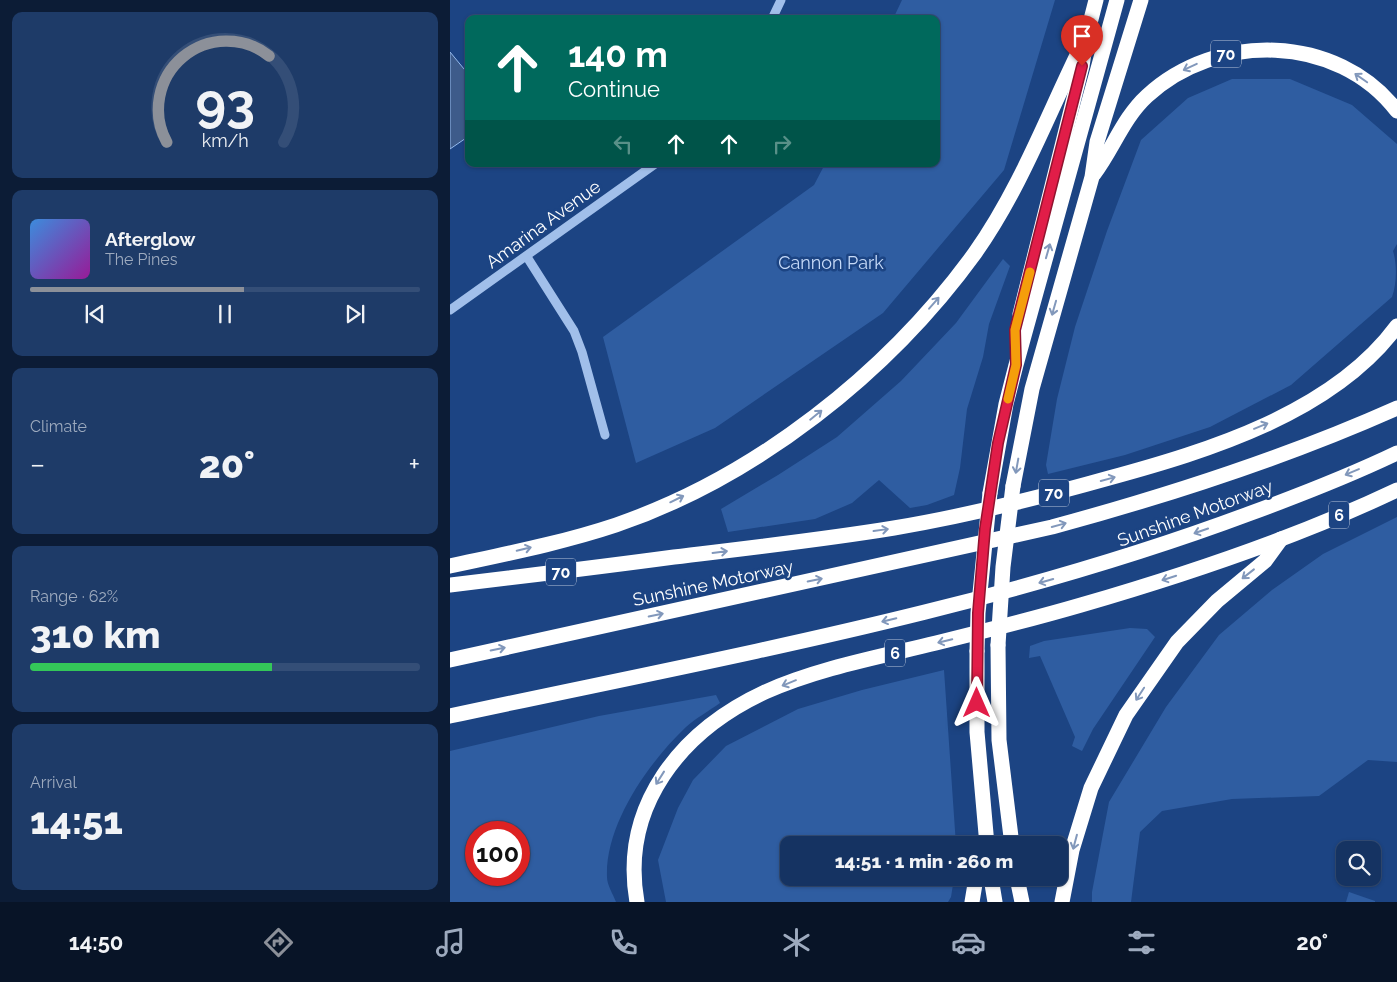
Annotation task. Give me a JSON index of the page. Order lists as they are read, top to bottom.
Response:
{
  "streets": {
    "highway": ["70", "Sunshine Motorway", "6"],
    "street": ["Amarina Avenue"]
  },
  "parks": ["Cannon Park"],
  "page": {
    "turn": ["140 m", "Continue"],
    "song": ["Afterglow", "The Pines"],
    "tile": [
      "Climate",
      ["Range · 62%", "310 km"],
      ["Arrival", "14:51"]
    ],
    "heat": ["−", "20°", "+"],
    "limit": "100",
    "trip": "14:51 · 1 min · 260 m",
    "tabs": ["14:50", "20°"],
    "gauge": ["93", "km/h"]
  }
}
